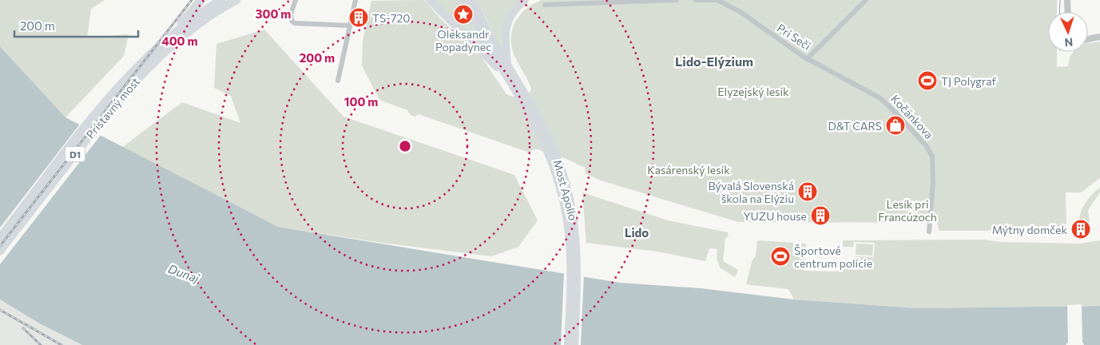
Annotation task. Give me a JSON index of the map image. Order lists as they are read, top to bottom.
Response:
{
  "streets": {
    "highway": ["Prístavný most", "D1"],
    "main road": ["Most Apollo"],
    "street": ["Pri Seči", "Kočánkova"]
  },
  "crossings": [
    ["Pri Seči", "Kočánkova"],
    ["Prístavný most", "D1"]
  ],
  "districts": ["Lido-Elýzium", "Lido"],
  "water": ["Dunaj"],
  "parks": ["Elyzejský lesík", "Kasárenský lesík", "Lesík pri Francúzoch"],
  "places": {
    "place": ["Oleksandr Popadynec"],
    "building": [
      "TS-720",
      "Bývalá Slovenská škola na Elýziu",
      "YUZU house",
      "Mýtny domček"
    ],
    "sports": ["TJ Polygraf", "Športové centrum polície"],
    "shop": ["D&T CARS"]
  },
  "scale_bar": "200 m",
  "north": "bottom",
  "rings": [
    "300 m",
    "400 m",
    "200 m",
    "100 m"
  ]
}
